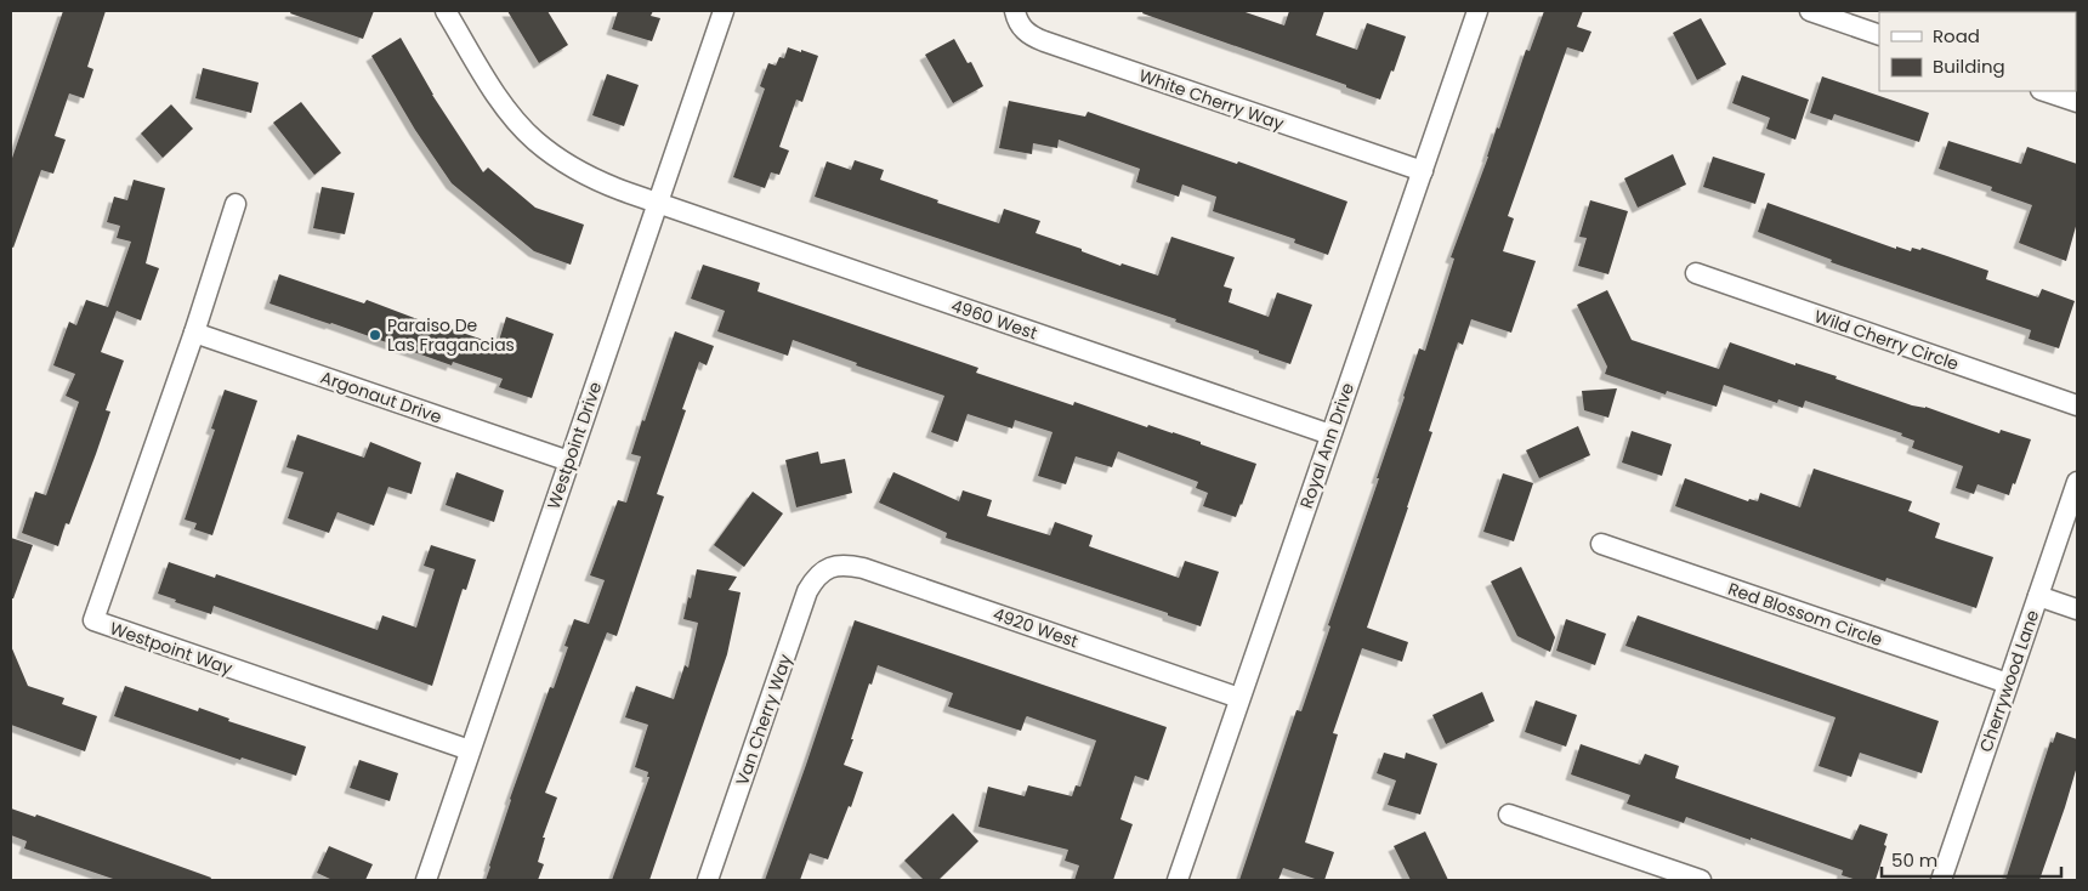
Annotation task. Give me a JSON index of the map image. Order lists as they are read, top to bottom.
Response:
{
  "streets": {
    "street": [
      "White Cherry Way",
      "4960 West",
      "Wild Cherry Circle",
      "Argonaut Drive",
      "Westpoint Drive",
      "Royal Ann Drive",
      "Red Blossom Circle",
      "4920 West",
      "Westpoint Way",
      "Cherrywood Lane",
      "Van Cherry Way"
    ]
  },
  "crossings": [
    ["White Cherry Way", "Royal Ann Drive"],
    ["4960 West", "Westpoint Drive"],
    ["4960 West", "Royal Ann Drive"],
    ["Argonaut Drive", "Westpoint Drive"],
    ["Argonaut Drive", "Westpoint Way"],
    ["Westpoint Drive", "Westpoint Way"],
    ["Royal Ann Drive", "4920 West"],
    ["Red Blossom Circle", "Cherrywood Lane"],
    ["4920 West", "Van Cherry Way"]
  ],
  "places": ["Paraiso De Las Fragancias"],
  "legend": ["Road", "Building"],
  "scale_bar": "50 m"
}
